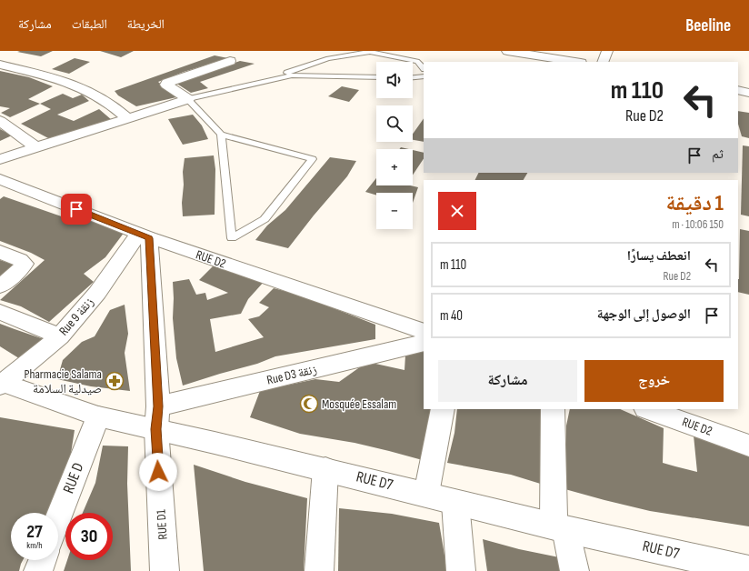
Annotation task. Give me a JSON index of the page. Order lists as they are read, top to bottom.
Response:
{
  "streets": {
    "street": [
      "RUE D2",
      "Rue 9 زنقة",
      "Rue D3 زنقة",
      "RUE D",
      "RUE D7",
      "RUE D1"
    ]
  },
  "crossings": [
    ["RUE D2", "Rue 9 زنقة"],
    ["RUE D2", "RUE D1"],
    ["Rue 9 زنقة", "RUE D7"],
    ["Rue 9 زنقة", "RUE D1"],
    ["Rue D3 زنقة", "RUE D7"],
    ["Rue D3 زنقة", "RUE D1"],
    ["RUE D", "RUE D7"],
    ["RUE D7", "RUE D1"]
  ],
  "places": {
    "pharmacy": ["Pharmacie Salama صيدلية السلامة"],
    "mosque": ["Mosquée Essalam"]
  },
  "page": {
    "header": "Beeline",
    "nav": ["الخريطة", "الطبقات", "مشاركة"],
    "map_buttons": ["+", "−"],
    "turn": ["110 m", "Rue D2"],
    "then": "ثم",
    "heading": ["1 دقيقة", "150 m · 10:06"],
    "list": [
      {
        "name": "انعطف يسارًا",
        "note": "Rue D2",
        "value": "110 m"
      },
      {
        "name": "الوصول إلى الوجهة",
        "value": "40 m"
      }
    ],
    "buttons": ["خروج", "مشاركة"],
    "speed": "27 km/h",
    "limit": "30"
  }
}
